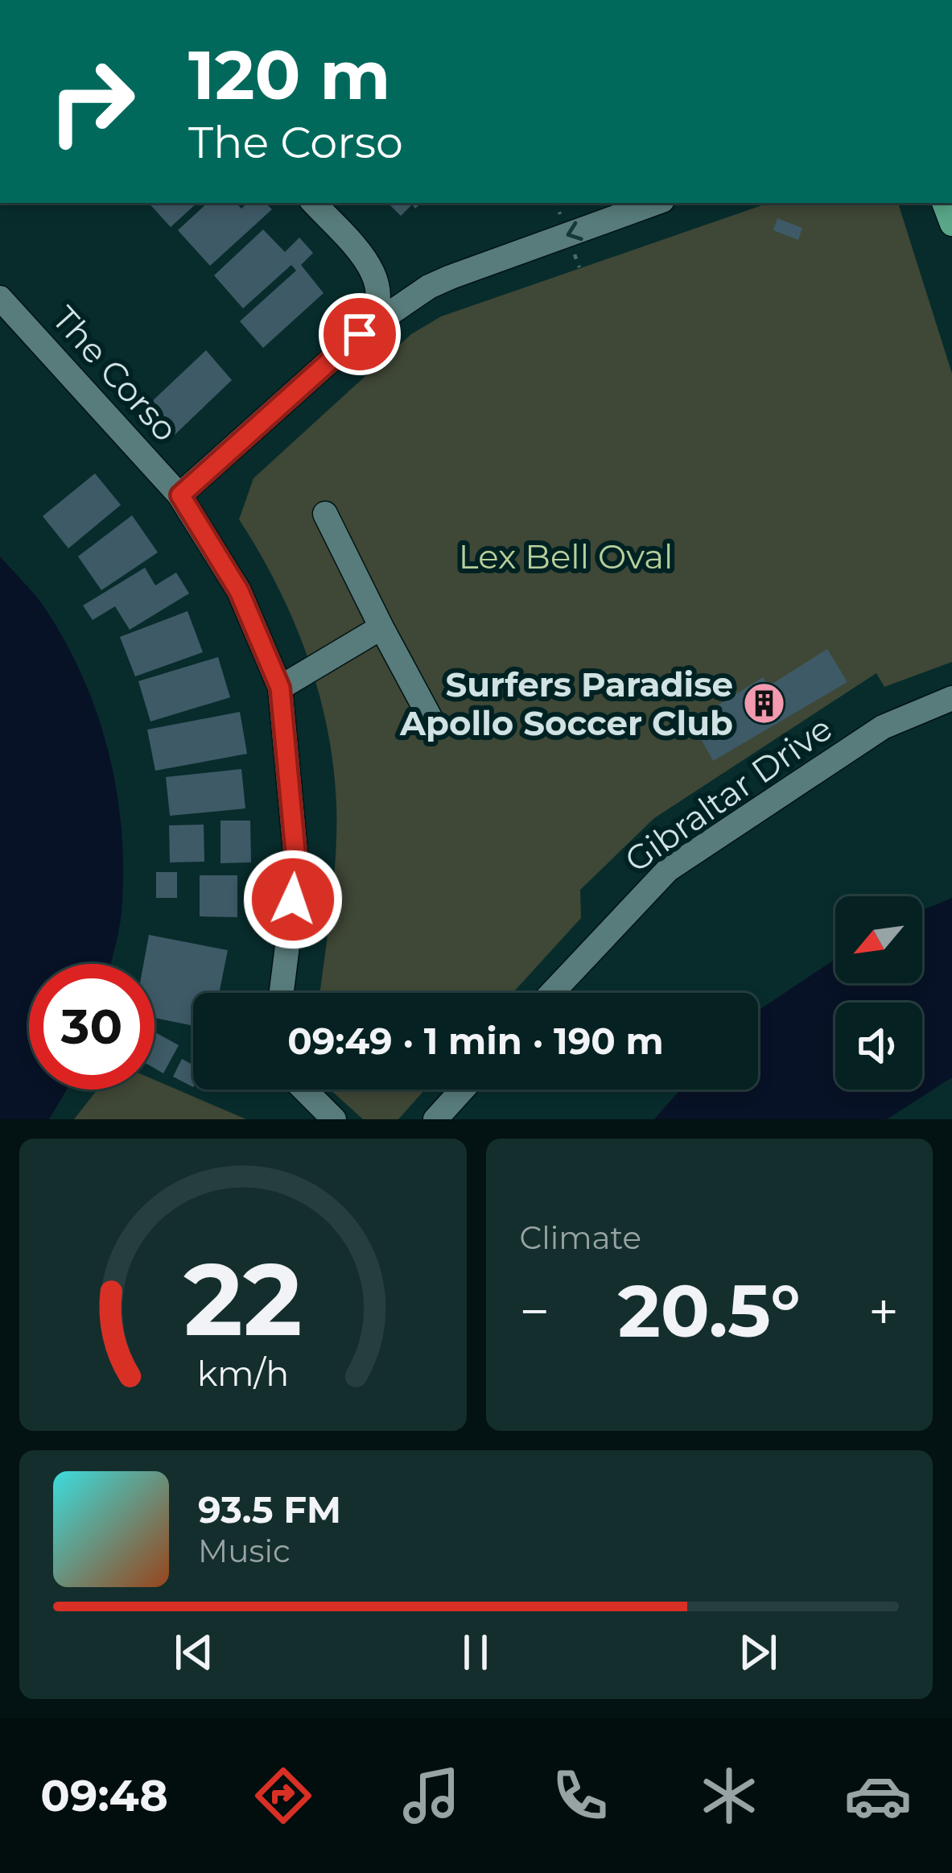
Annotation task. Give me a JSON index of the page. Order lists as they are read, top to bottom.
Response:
{
  "streets": {
    "street": ["The Corso", "Gibraltar Drive"]
  },
  "parks": ["Lex Bell Oval"],
  "places": {
    "building": ["Surfers Paradise Apollo Soccer Club"]
  },
  "north": "bottom left",
  "page": {
    "turn": ["120 m", "The Corso"],
    "limit": "30",
    "trip": "09:49 · 1 min · 190 m",
    "tile": "Climate",
    "heat": ["−", "20.5°", "+"],
    "song": ["93.5 FM", "Music"],
    "tabs": "09:48",
    "gauge": ["22", "km/h"]
  }
}
